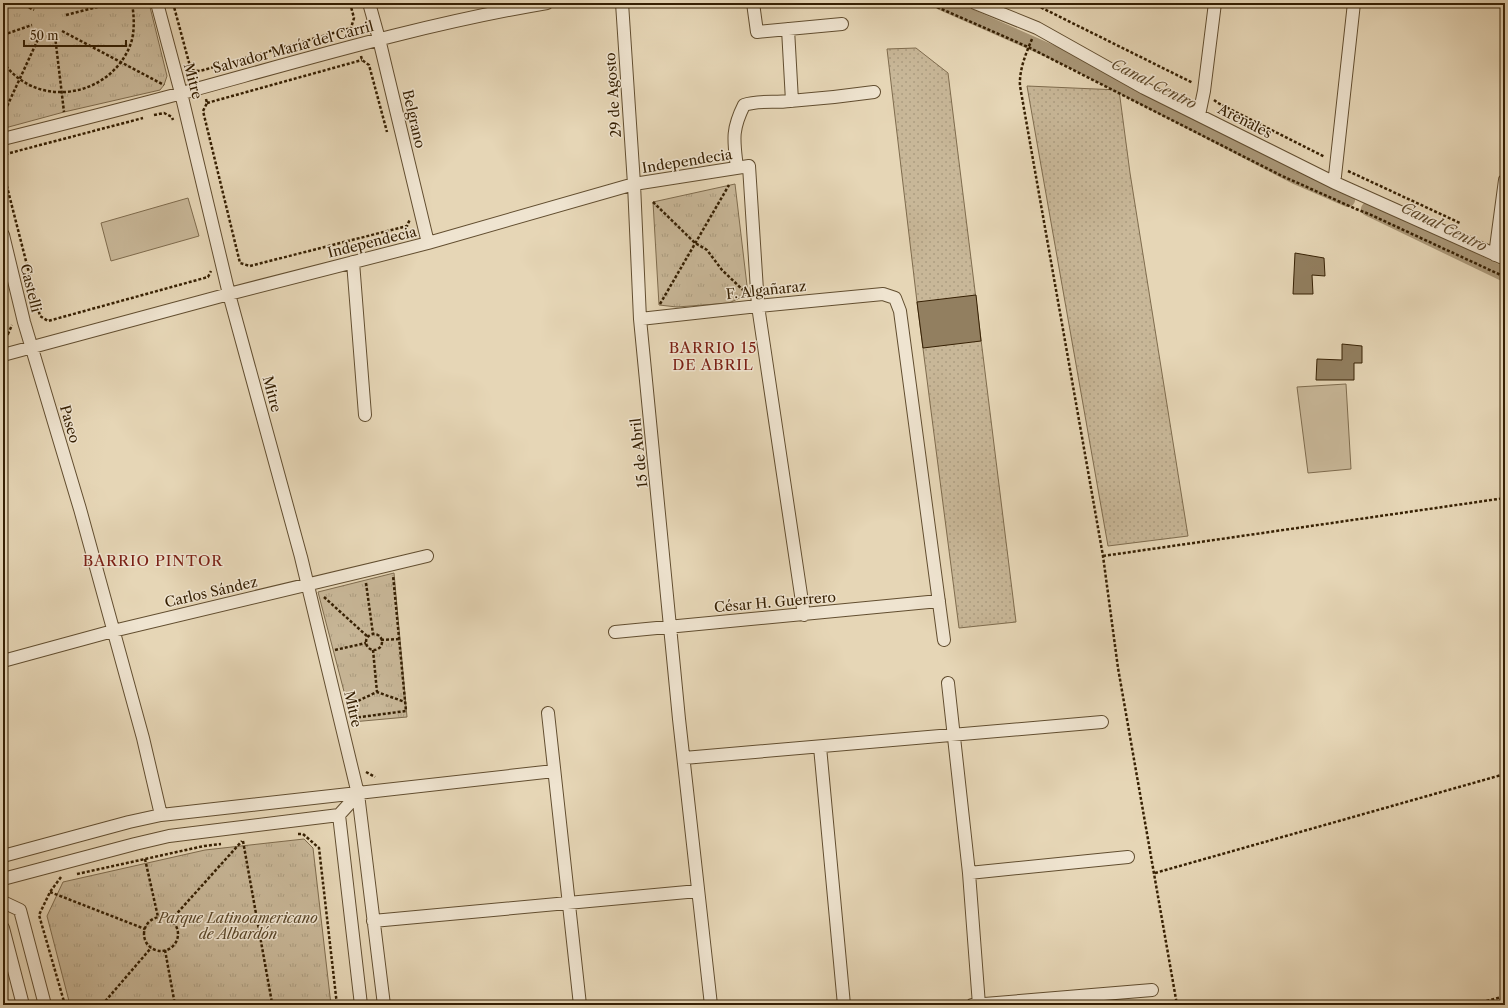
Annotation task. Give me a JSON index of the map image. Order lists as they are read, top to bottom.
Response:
{
  "streets": {
    "street": [
      "Salvador María del Carril",
      "Mitre",
      "29 de Agosto",
      "Belgrano",
      "Arenales",
      "Independecia",
      "Castelli",
      "F. Algañaraz",
      "Paseo",
      "15 de Abril",
      "Carlos Sández",
      "César H. Guerrero"
    ]
  },
  "crossings": [
    ["Salvador María del Carril", "Mitre"],
    ["Salvador María del Carril", "Belgrano"],
    ["Mitre", "Independecia"],
    ["Mitre", "Carlos Sández"],
    ["29 de Agosto", "Independecia"],
    ["29 de Agosto", "15 de Abril"],
    ["Belgrano", "Independecia"],
    ["Independecia", "Castelli"],
    ["Independecia", "Paseo"],
    ["Independecia", "15 de Abril"],
    ["Castelli", "Paseo"],
    ["F. Algañaraz", "15 de Abril"],
    ["F. Algañaraz", "César H. Guerrero"],
    ["Paseo", "Carlos Sández"],
    ["15 de Abril", "César H. Guerrero"]
  ],
  "districts": ["BARRIO 15 DE ABRIL", "BARRIO PINTOR"],
  "water": ["Canal Centro"],
  "parks": ["Parque Latinoamericano de Albardón"],
  "scale_bar": "50 m"
}
